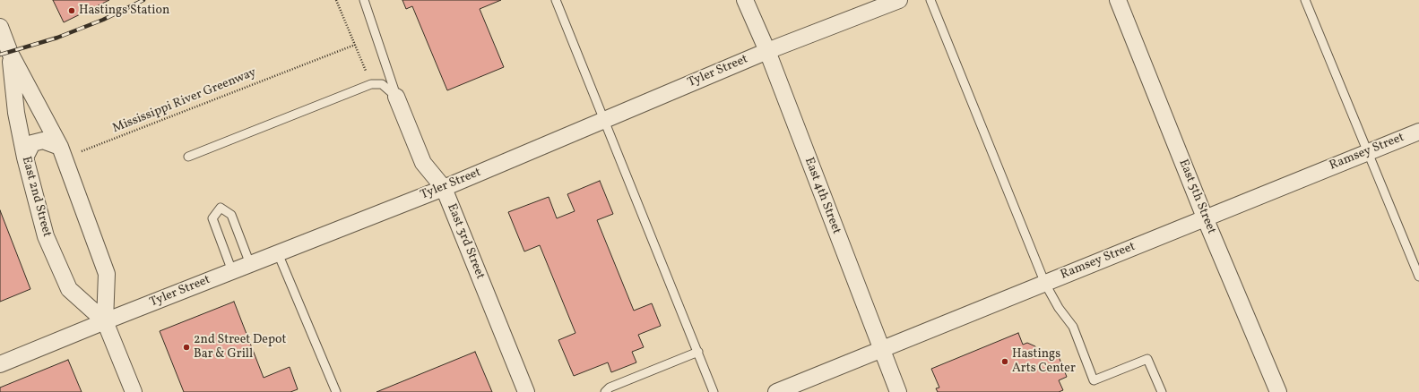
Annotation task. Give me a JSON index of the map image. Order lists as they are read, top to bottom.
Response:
{
  "streets": {
    "street": [
      "Tyler Street",
      "Ramsey Street",
      "East 4th Street",
      "East 2nd Street",
      "East 5th Street",
      "East 3rd Street"
    ],
    "path": ["Mississippi River Greenway"]
  },
  "crossings": [
    ["Tyler Street", "East 4th Street"],
    ["Tyler Street", "East 2nd Street"],
    ["Tyler Street", "East 3rd Street"],
    ["Mississippi River Greenway", "East 2nd Street"],
    ["Ramsey Street", "East 4th Street"],
    ["Ramsey Street", "East 5th Street"]
  ],
  "places": ["Hastings Station", "2nd Street Depot Bar & Grill", "Hastings Arts Center"]
}
